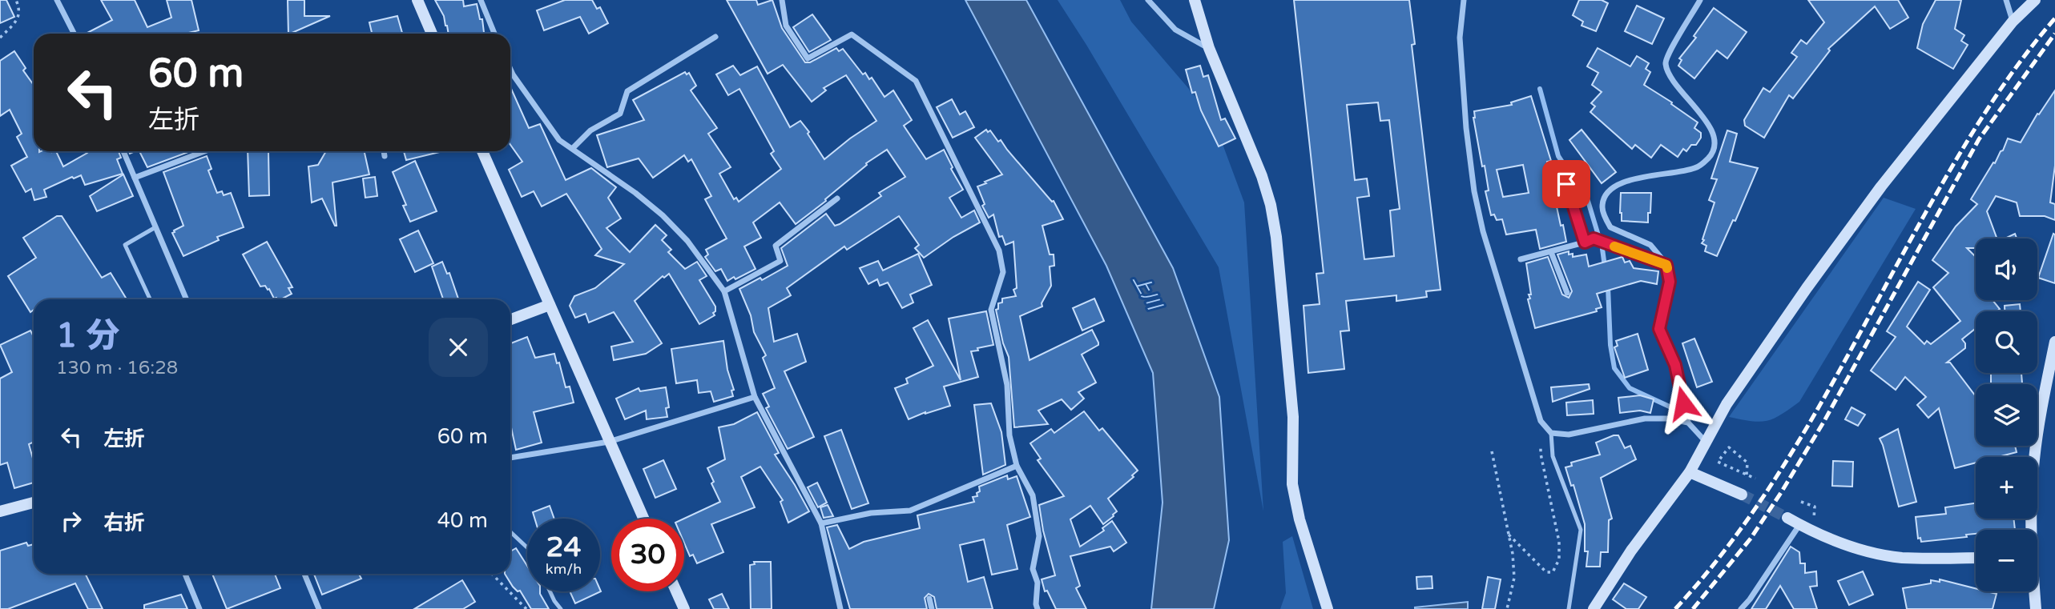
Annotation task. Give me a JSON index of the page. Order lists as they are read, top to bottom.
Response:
{
  "water": ["上川"],
  "page": {
    "turn": ["60 m", "左折"],
    "map_buttons": ["+", "−"],
    "heading": ["1 分", "130 m · 16:28"],
    "list": [
      {
        "name": "左折",
        "value": "60 m"
      },
      {
        "name": "右折",
        "value": "40 m"
      }
    ],
    "speed": "24 km/h",
    "limit": "30"
  }
}
